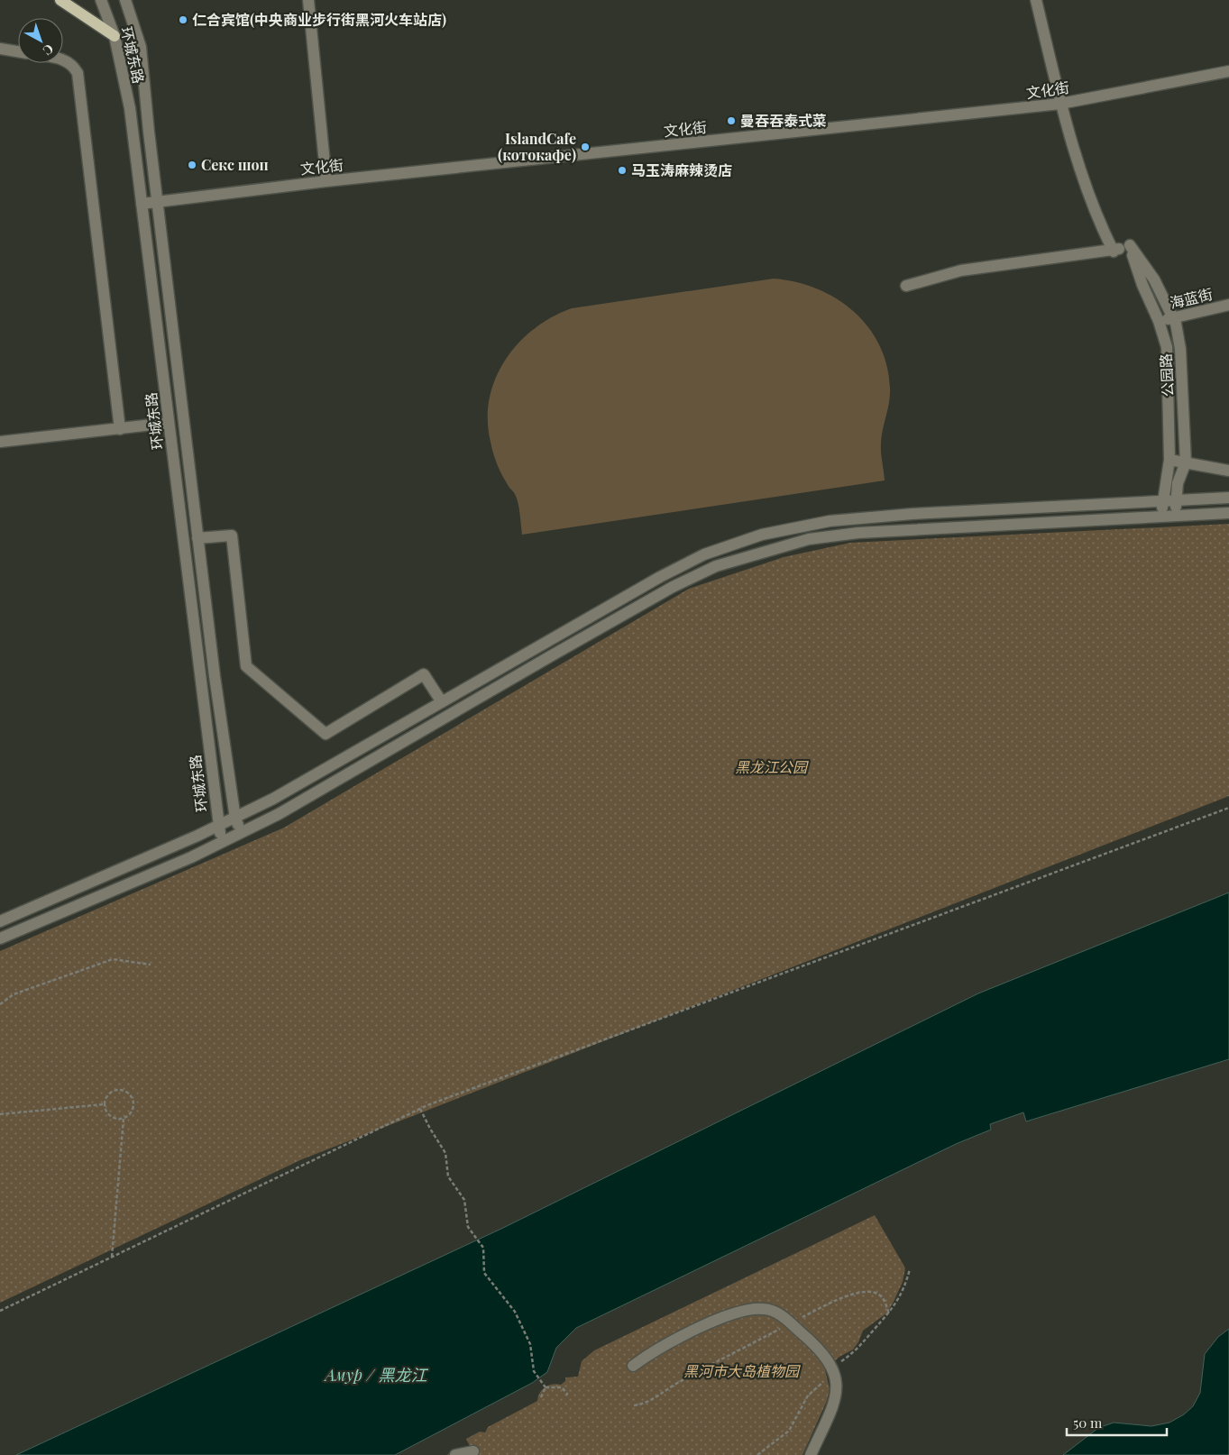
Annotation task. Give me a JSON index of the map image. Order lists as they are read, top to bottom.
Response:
{
  "streets": {
    "street": [
      "环城东路",
      "文化街",
      "海蓝街",
      "公园路"
    ]
  },
  "crossings": [
    ["环城东路", "文化街"],
    ["海蓝街", "公园路"]
  ],
  "water": ["Амур / 黑龙江"],
  "parks": ["黑龙江公园", "黑河市大岛植物园"],
  "places": [
    "仁合宾馆(中央商业步行街黑河火车站店)",
    "曼吞吞泰式菜",
    "IslandCafe (котокафе)",
    "Секс шоп",
    "马玉涛麻辣烫店"
  ],
  "scale_bar": "50 m",
  "north": "bottom right"
}
